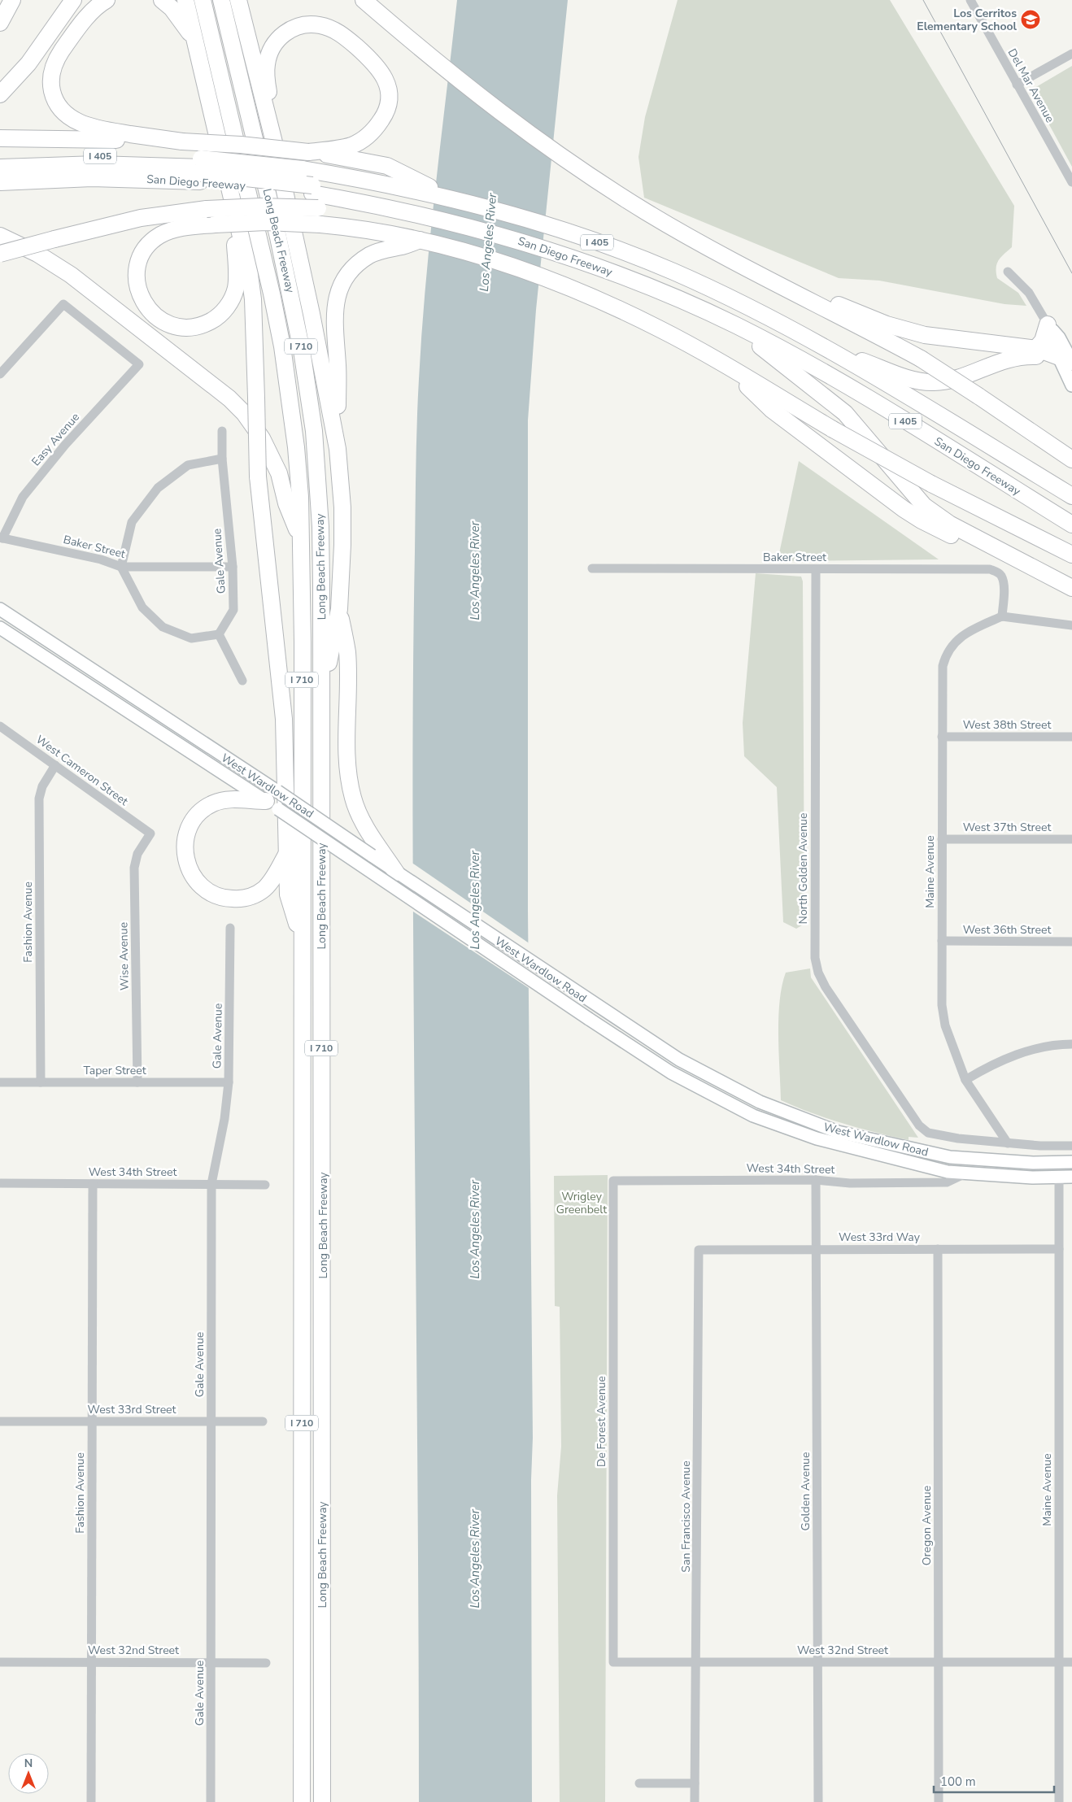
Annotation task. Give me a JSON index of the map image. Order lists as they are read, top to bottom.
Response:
{
  "streets": {
    "highway": [
      "I 405",
      "San Diego Freeway",
      "Long Beach Freeway",
      "I 710"
    ],
    "main road": ["West Wardlow Road"],
    "street": [
      "Del Mar Avenue",
      "Easy Avenue",
      "Baker Street",
      "Gale Avenue",
      "West 38th Street",
      "West Cameron Street",
      "West 37th Street",
      "North Golden Avenue",
      "Maine Avenue",
      "Fashion Avenue",
      "West 36th Street",
      "Wise Avenue",
      "Taper Street",
      "West 34th Street",
      "West 33rd Way",
      "West 33rd Street",
      "De Forest Avenue",
      "Golden Avenue",
      "San Francisco Avenue",
      "Oregon Avenue",
      "West 32nd Street"
    ]
  },
  "crossings": [
    ["Easy Avenue", "Baker Street"],
    ["Baker Street", "Gale Avenue"],
    ["Baker Street", "North Golden Avenue"],
    ["Baker Street", "Maine Avenue"],
    ["Gale Avenue", "Taper Street"],
    ["Gale Avenue", "West 34th Street"],
    ["Gale Avenue", "West 33rd Street"],
    ["Gale Avenue", "West 32nd Street"],
    ["West 38th Street", "Maine Avenue"],
    ["West Cameron Street", "Fashion Avenue"],
    ["West Cameron Street", "Wise Avenue"],
    ["West Wardlow Road", "North Golden Avenue"],
    ["West Wardlow Road", "Maine Avenue"],
    ["West Wardlow Road", "West 34th Street"],
    ["West 37th Street", "Maine Avenue"],
    ["Maine Avenue", "West 36th Street"],
    ["Maine Avenue", "West 33rd Way"],
    ["Maine Avenue", "West 32nd Street"],
    ["Fashion Avenue", "Taper Street"],
    ["Fashion Avenue", "West 34th Street"],
    ["Fashion Avenue", "West 33rd Street"],
    ["Fashion Avenue", "West 32nd Street"],
    ["Wise Avenue", "Taper Street"],
    ["West 34th Street", "De Forest Avenue"],
    ["West 34th Street", "Golden Avenue"],
    ["West 33rd Way", "Golden Avenue"],
    ["West 33rd Way", "San Francisco Avenue"],
    ["West 33rd Way", "Oregon Avenue"],
    ["De Forest Avenue", "West 32nd Street"],
    ["Golden Avenue", "West 32nd Street"],
    ["San Francisco Avenue", "West 32nd Street"],
    ["Oregon Avenue", "West 32nd Street"]
  ],
  "water": ["Los Angeles River"],
  "parks": ["Wrigley Greenbelt"],
  "places": {
    "school or university": ["Los Cerritos Elementary School"]
  },
  "scale_bar": "100 m",
  "north": "top"
}
